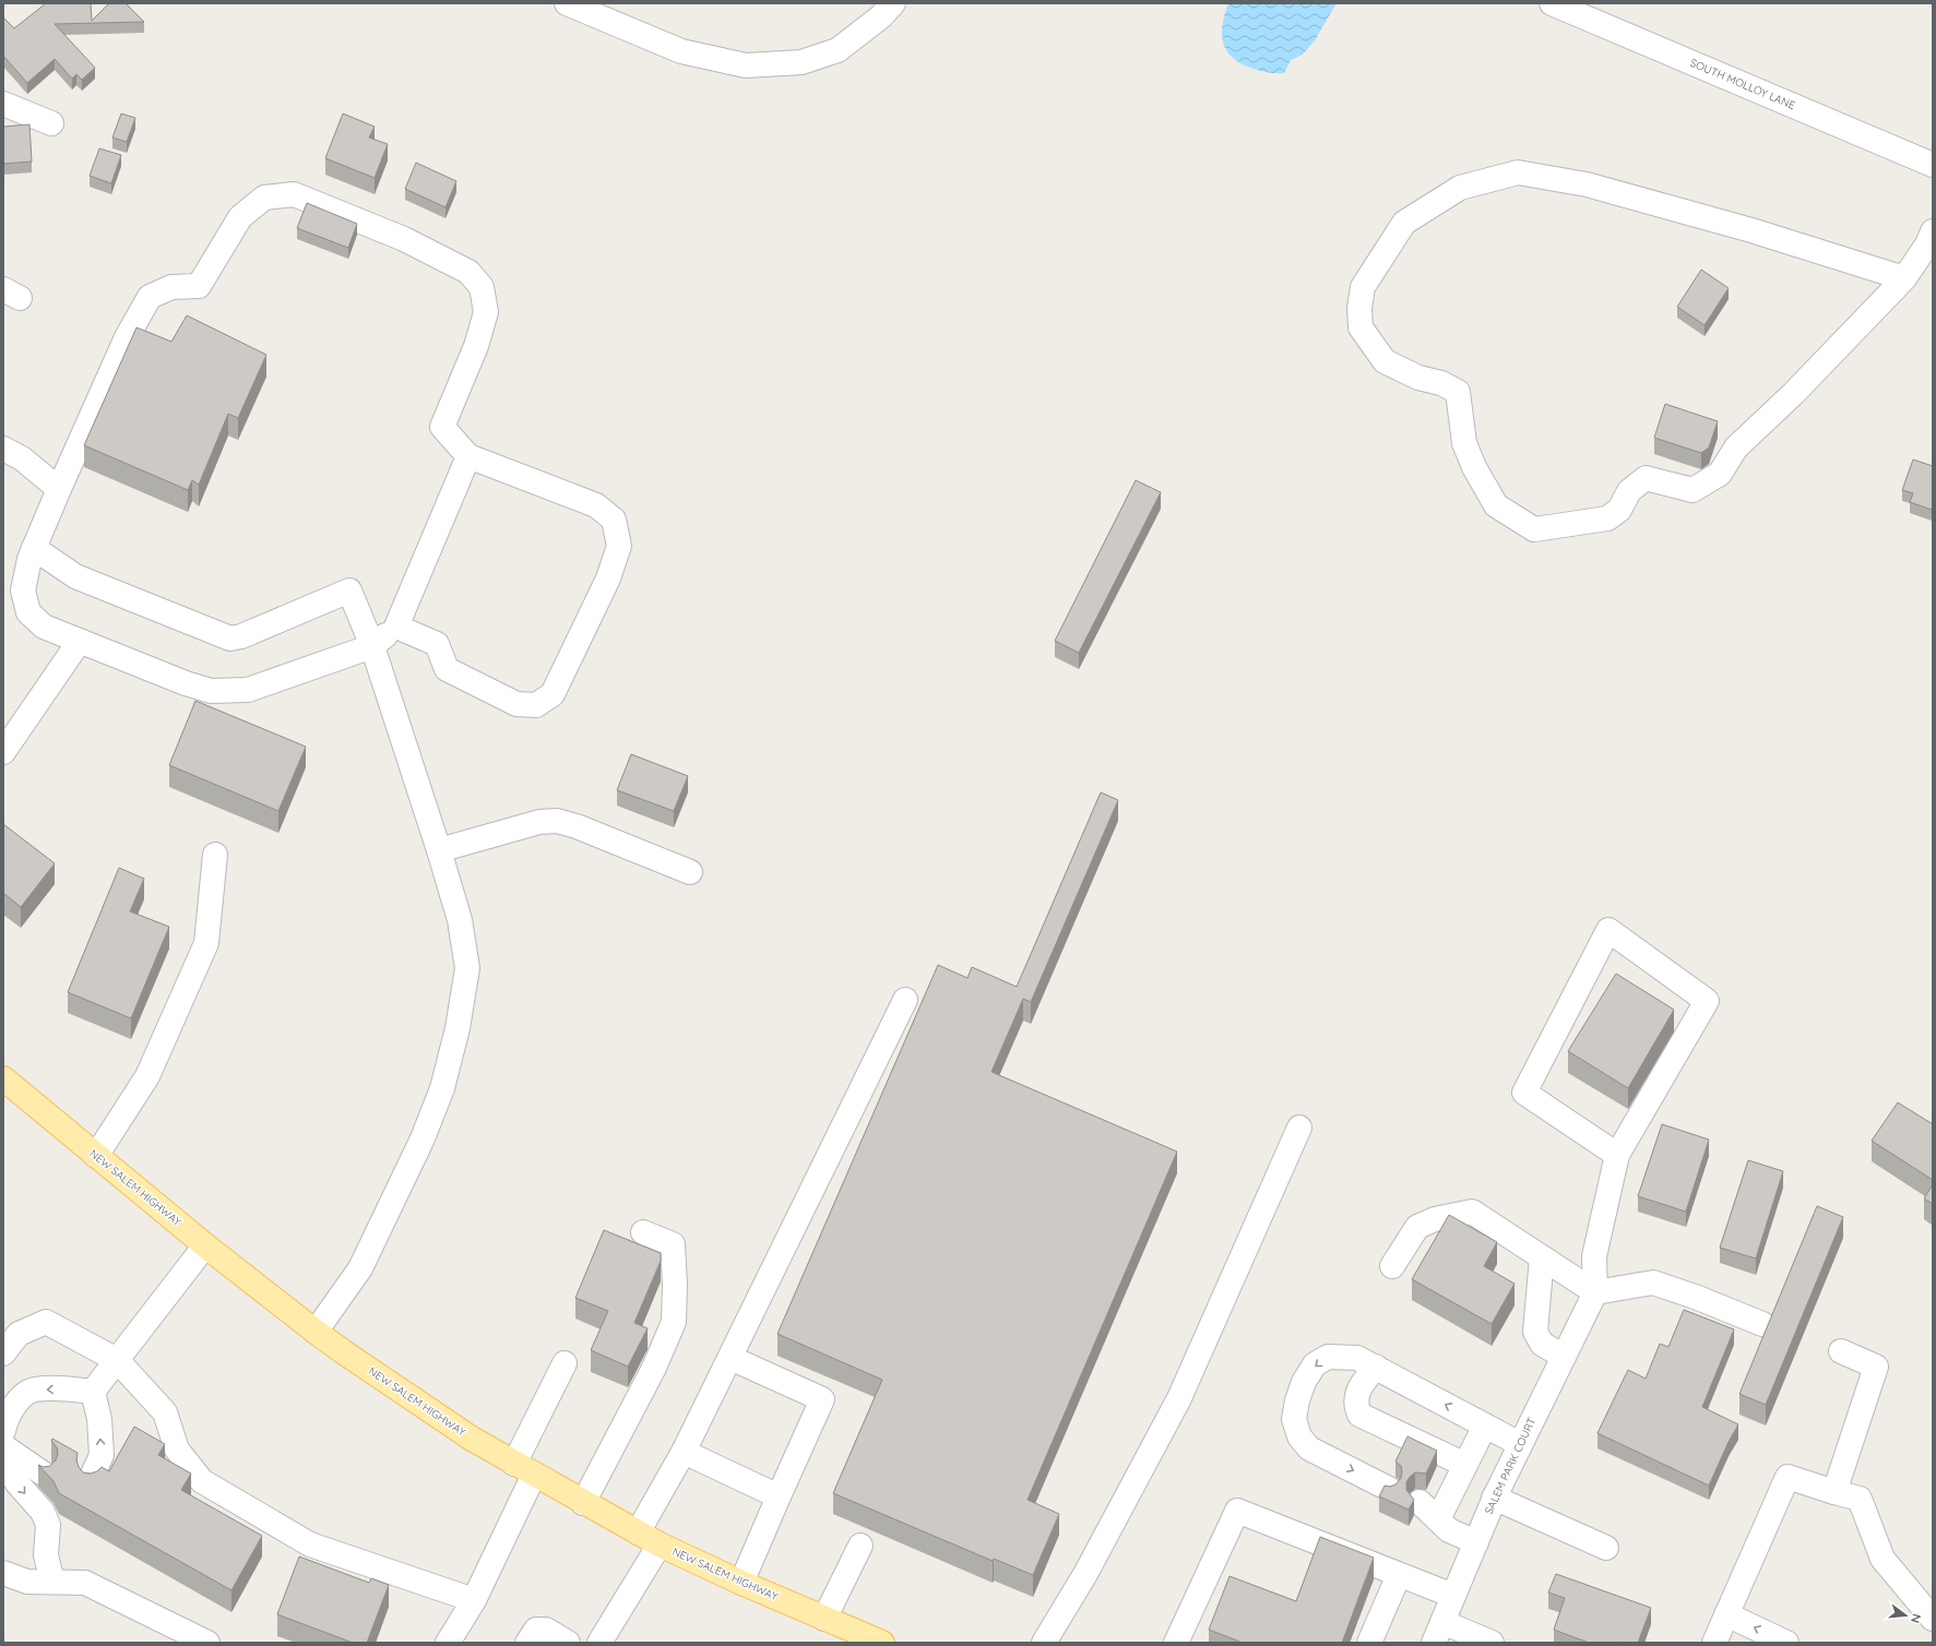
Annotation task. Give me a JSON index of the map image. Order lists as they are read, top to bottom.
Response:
{
  "streets": {
    "main road": ["NEW SALEM HIGHWAY"],
    "street": ["SOUTH MOLLOY LANE", "SALEM PARK COURT"]
  },
  "north": "right"
}
